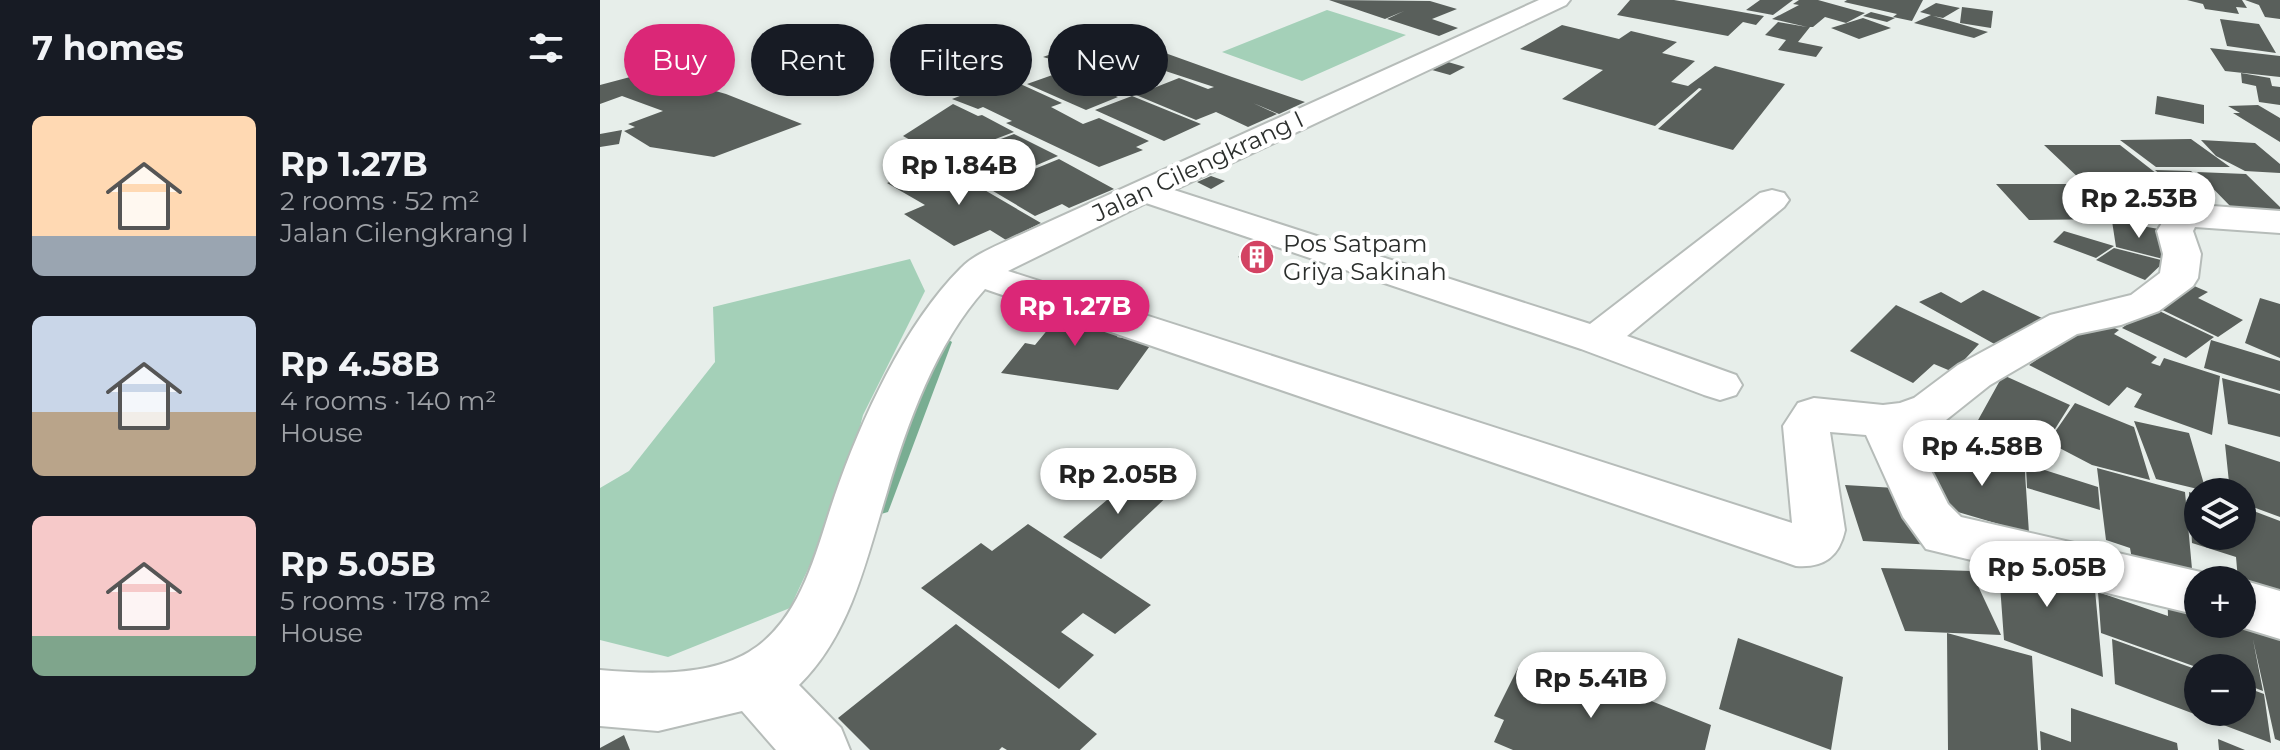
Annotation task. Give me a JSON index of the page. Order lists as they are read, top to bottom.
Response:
{
  "streets": {
    "street": ["Jalan Cilengkrang I"]
  },
  "places": {
    "building": ["Pos Satpam Griya Sakinah"]
  },
  "page": {
    "heading": "7 homes",
    "chip": [
      "Buy",
      "Rent",
      "Filters",
      "New"
    ],
    "list": [
      {
        "name": "Rp 1.27B",
        "note": "2 rooms · 52 m² · Jalan Cilengkrang I"
      },
      {
        "name": "Rp 4.58B",
        "note": "4 rooms · 140 m² · House"
      },
      {
        "name": "Rp 5.05B",
        "note": "5 rooms · 178 m² · House"
      }
    ],
    "price": [
      "Rp 1.84B",
      "Rp 2.53B",
      "Rp 1.27B",
      "Rp 4.58B",
      "Rp 2.05B",
      "Rp 5.05B",
      "Rp 5.41B"
    ],
    "map_buttons": ["+", "−"]
  }
}
